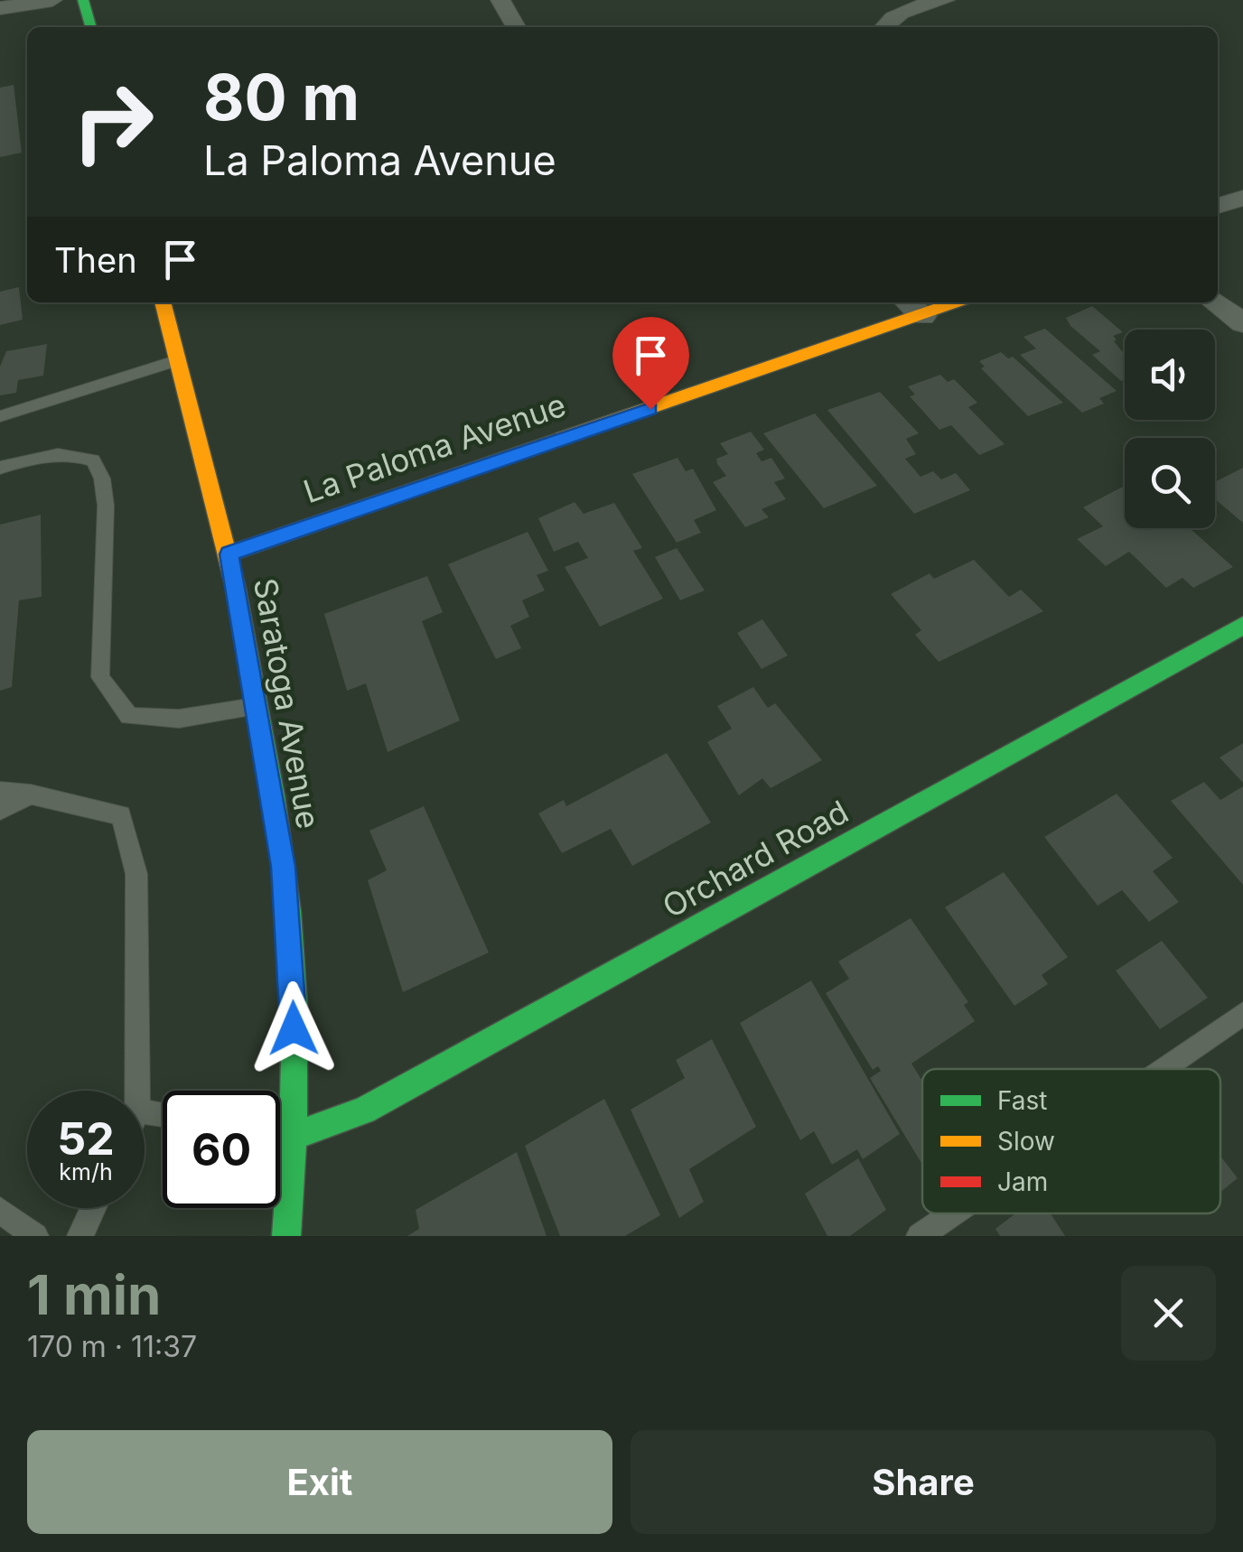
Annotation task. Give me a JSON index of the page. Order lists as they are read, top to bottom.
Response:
{
  "streets": {
    "street": ["La Paloma Avenue", "Saratoga Avenue", "Orchard Road"]
  },
  "crossings": [
    ["La Paloma Avenue", "Saratoga Avenue"],
    ["Saratoga Avenue", "Orchard Road"]
  ],
  "legend": ["Fast", "Slow", "Jam"],
  "page": {
    "turn": ["80 m", "La Paloma Avenue"],
    "then": "Then",
    "speed": "52 km/h",
    "limit": "60",
    "heading": ["1 min", "170 m · 11:37"],
    "buttons": ["Exit", "Share"]
  }
}
